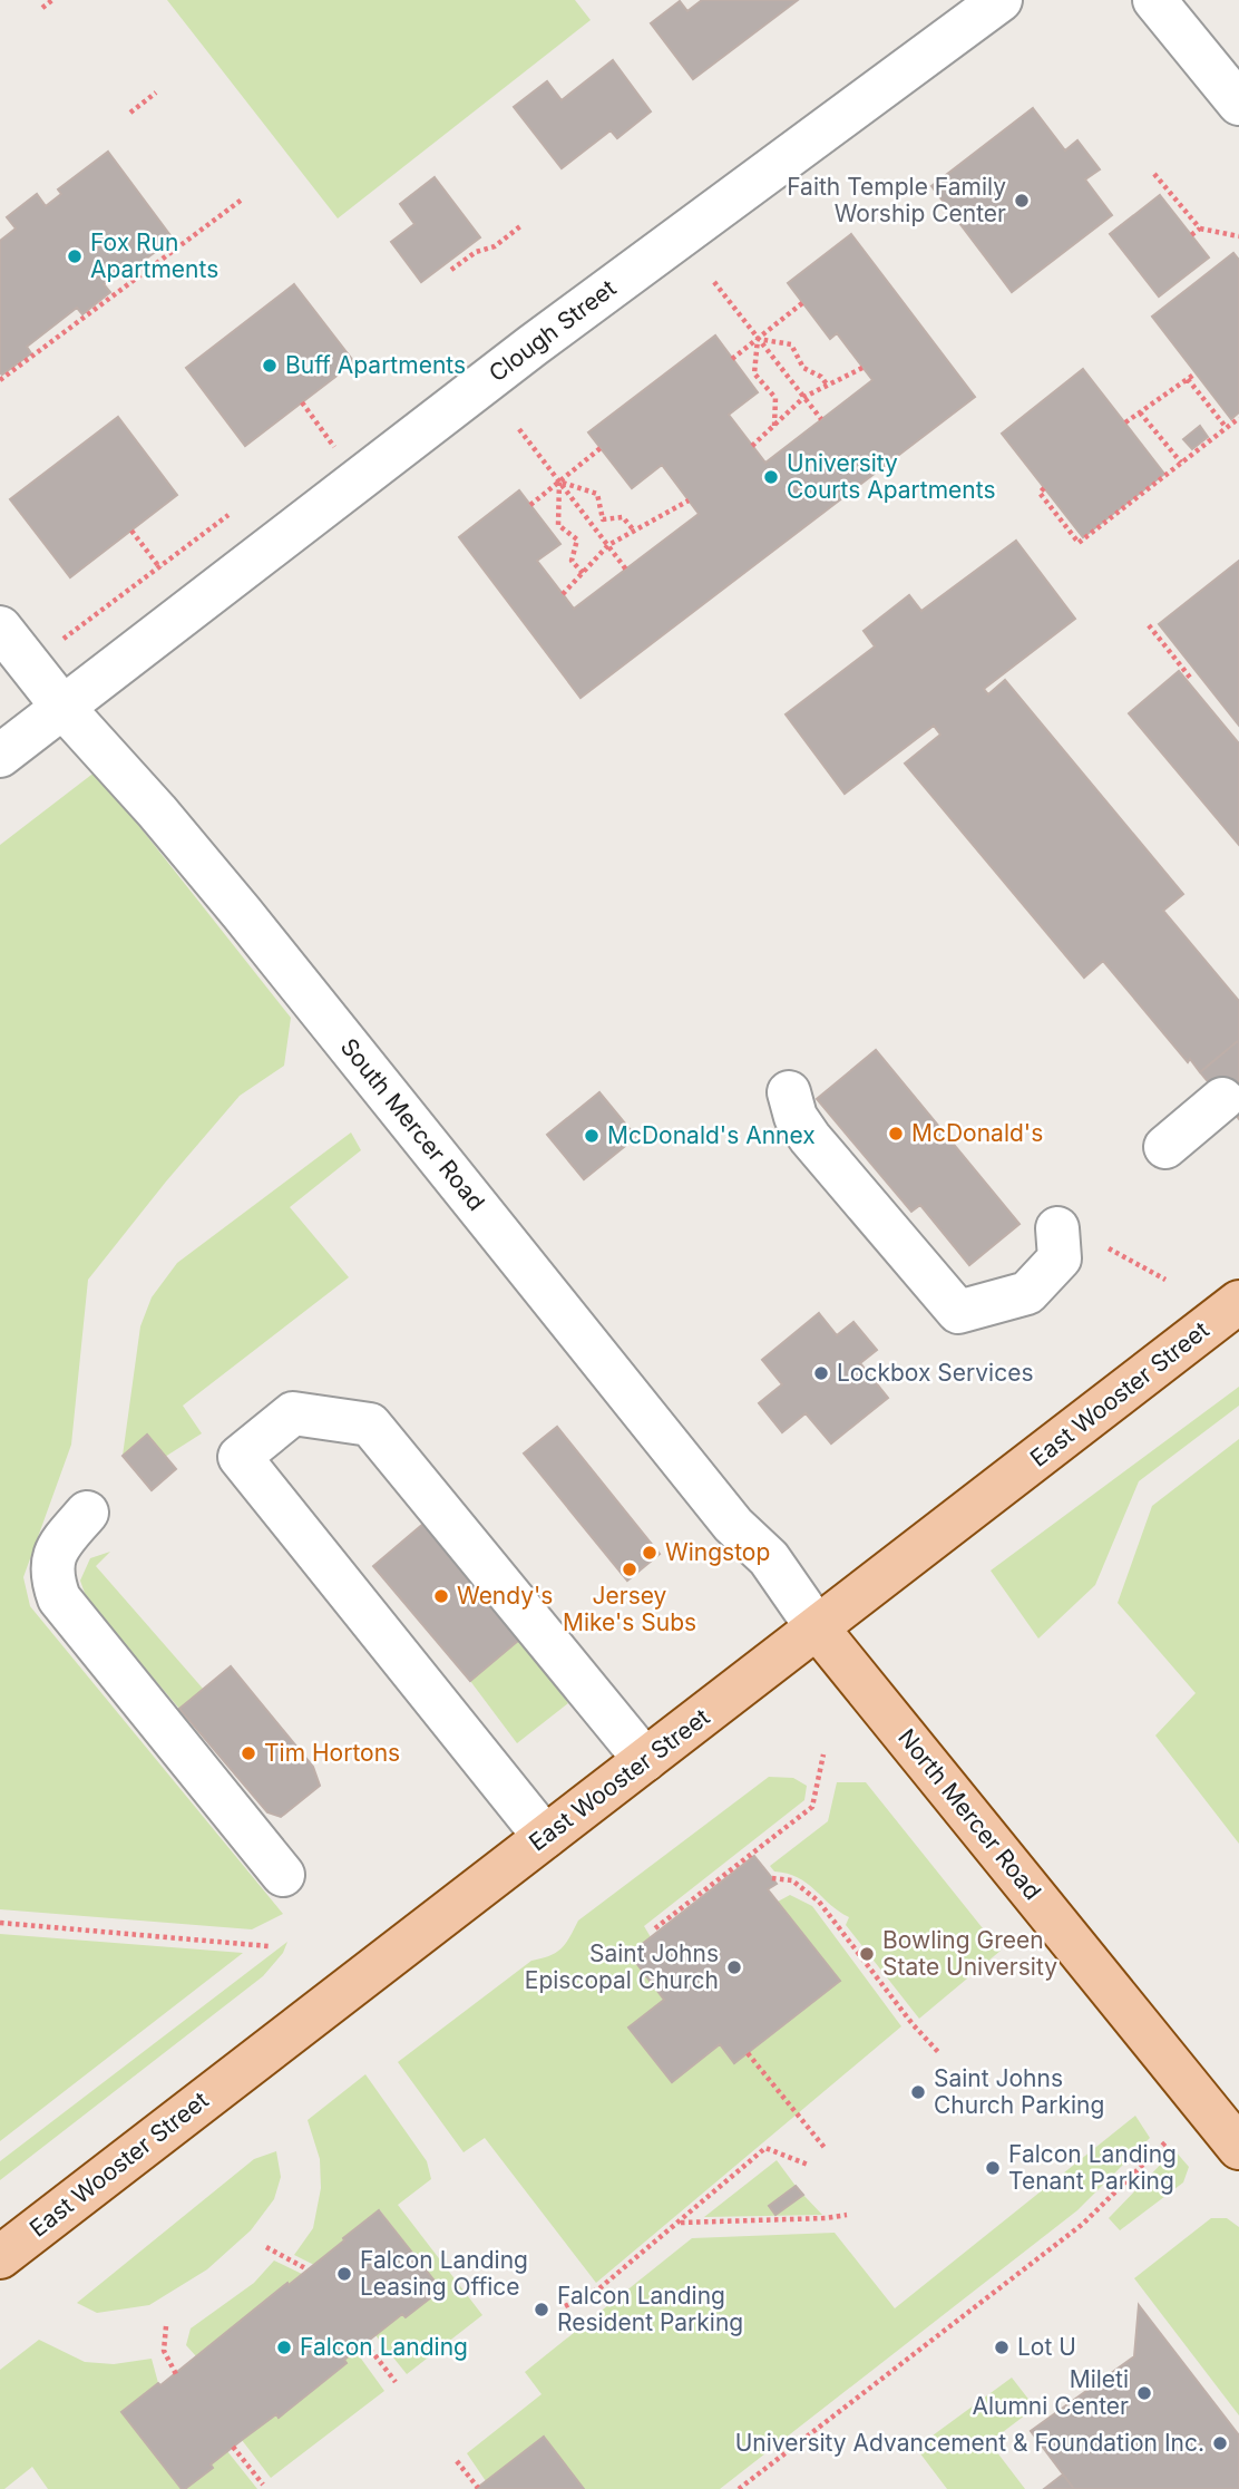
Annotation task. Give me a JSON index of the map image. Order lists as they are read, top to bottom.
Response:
{
  "streets": {
    "main road": ["East Wooster Street", "North Mercer Road"],
    "street": ["Clough Street", "South Mercer Road"]
  },
  "crossings": [
    ["Clough Street", "South Mercer Road"],
    ["South Mercer Road", "East Wooster Street"],
    ["South Mercer Road", "North Mercer Road"],
    ["East Wooster Street", "North Mercer Road"]
  ],
  "places": [
    "Faith Temple Family Worship Center",
    "Fox Run Apartments",
    "Buff Apartments",
    "University Courts Apartments",
    "McDonald's",
    "McDonald's Annex",
    "Lockbox Services",
    "Wingstop",
    "Jersey Mike's Subs",
    "Wendy's",
    "Tim Hortons",
    "Bowling Green State University",
    "Saint Johns Episcopal Church",
    "Saint Johns Church Parking",
    "Falcon Landing Tenant Parking",
    "Falcon Landing Leasing Office",
    "Falcon Landing Resident Parking",
    "Falcon Landing",
    "Lot U",
    "Mileti Alumni Center",
    "University Advancement & Foundation Inc."
  ]
}
